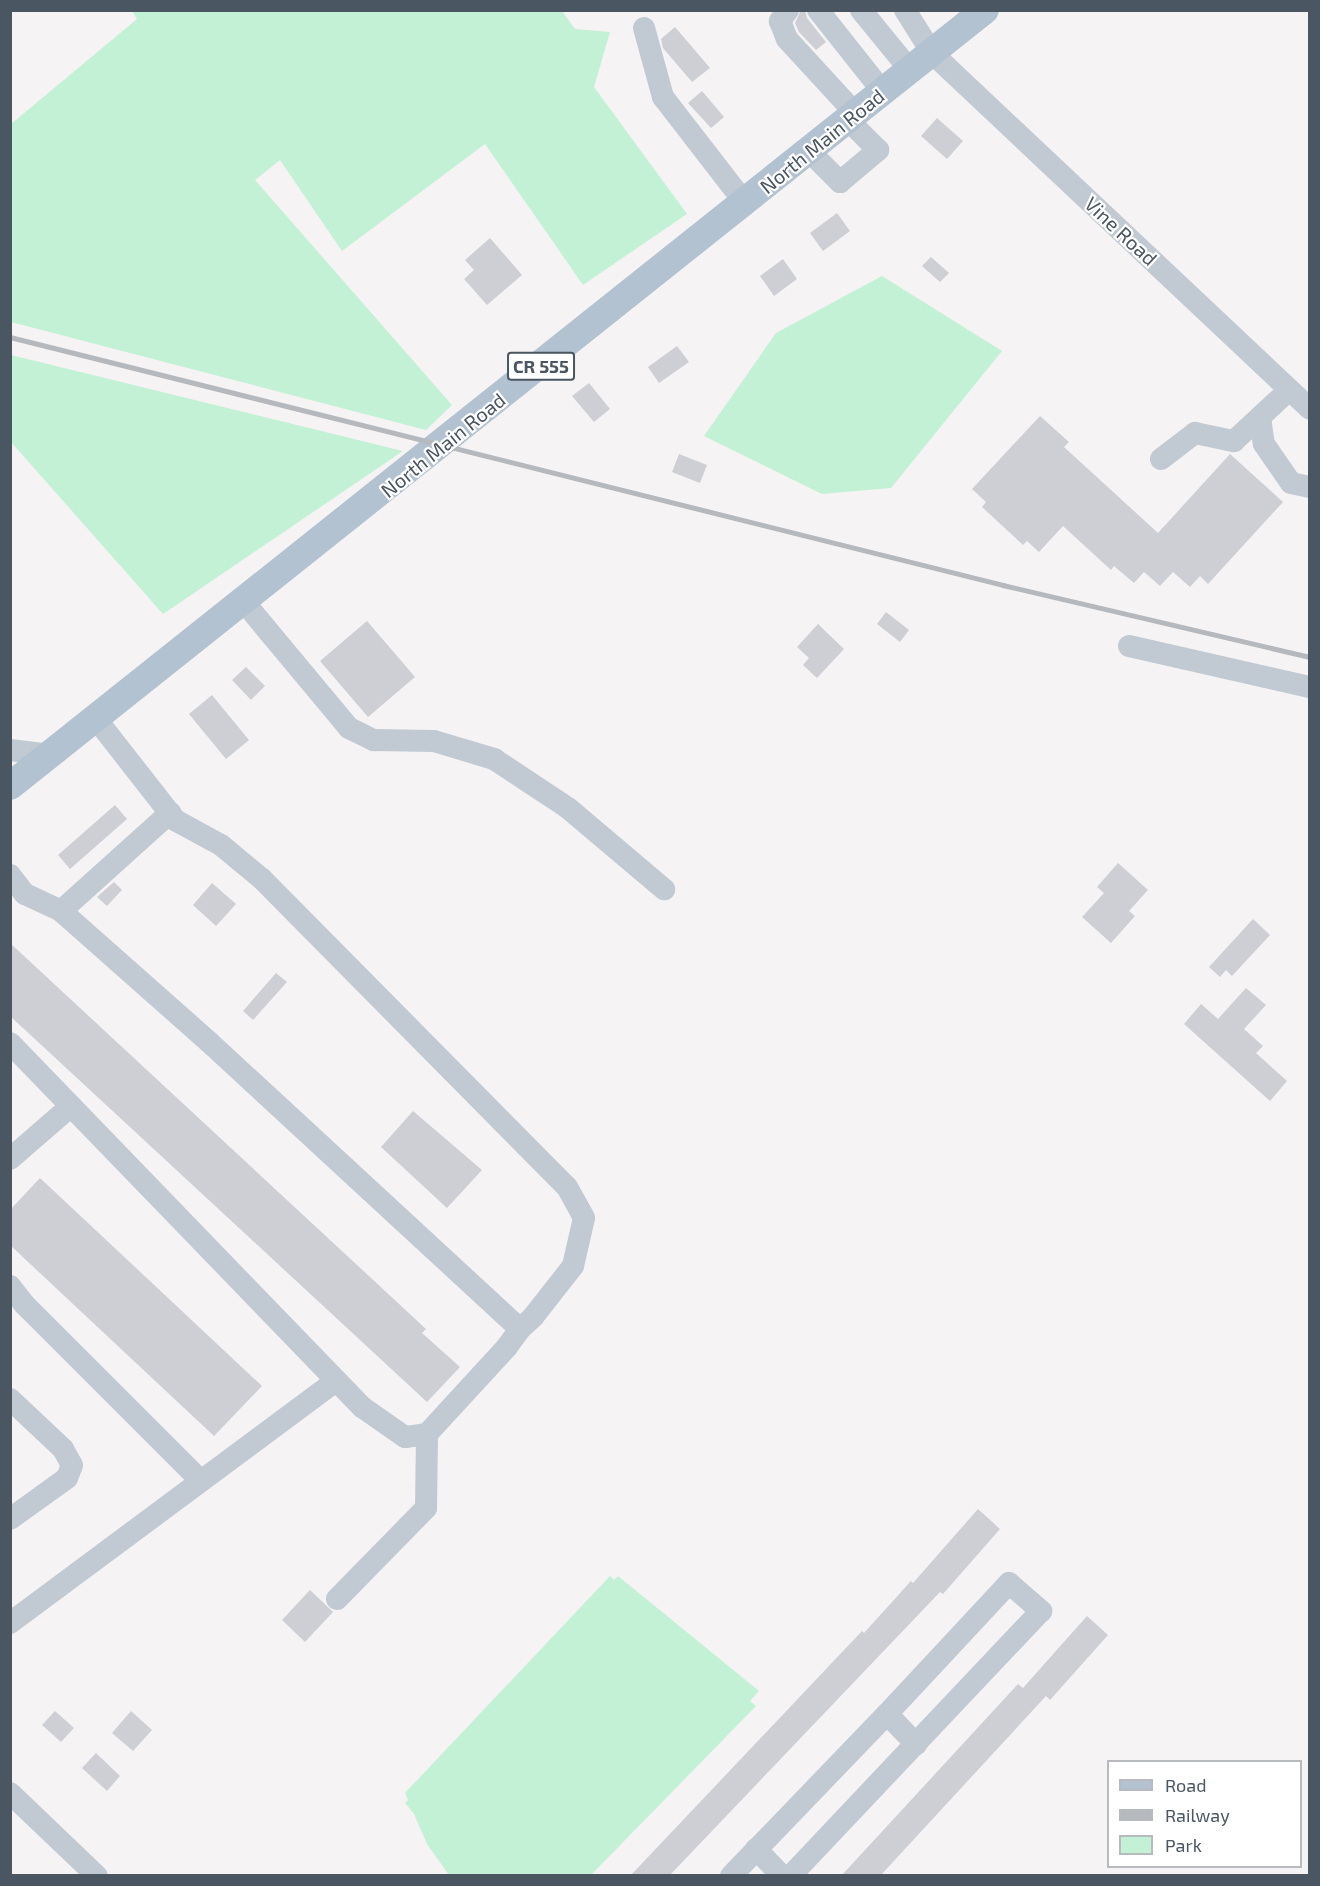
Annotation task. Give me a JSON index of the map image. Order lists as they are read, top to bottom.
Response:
{
  "streets": {
    "main road": ["North Main Road", "CR 555"],
    "street": ["Vine Road"]
  },
  "crossings": [
    ["North Main Road", "Vine Road"]
  ],
  "legend": ["Road", "Railway", "Park"]
}
